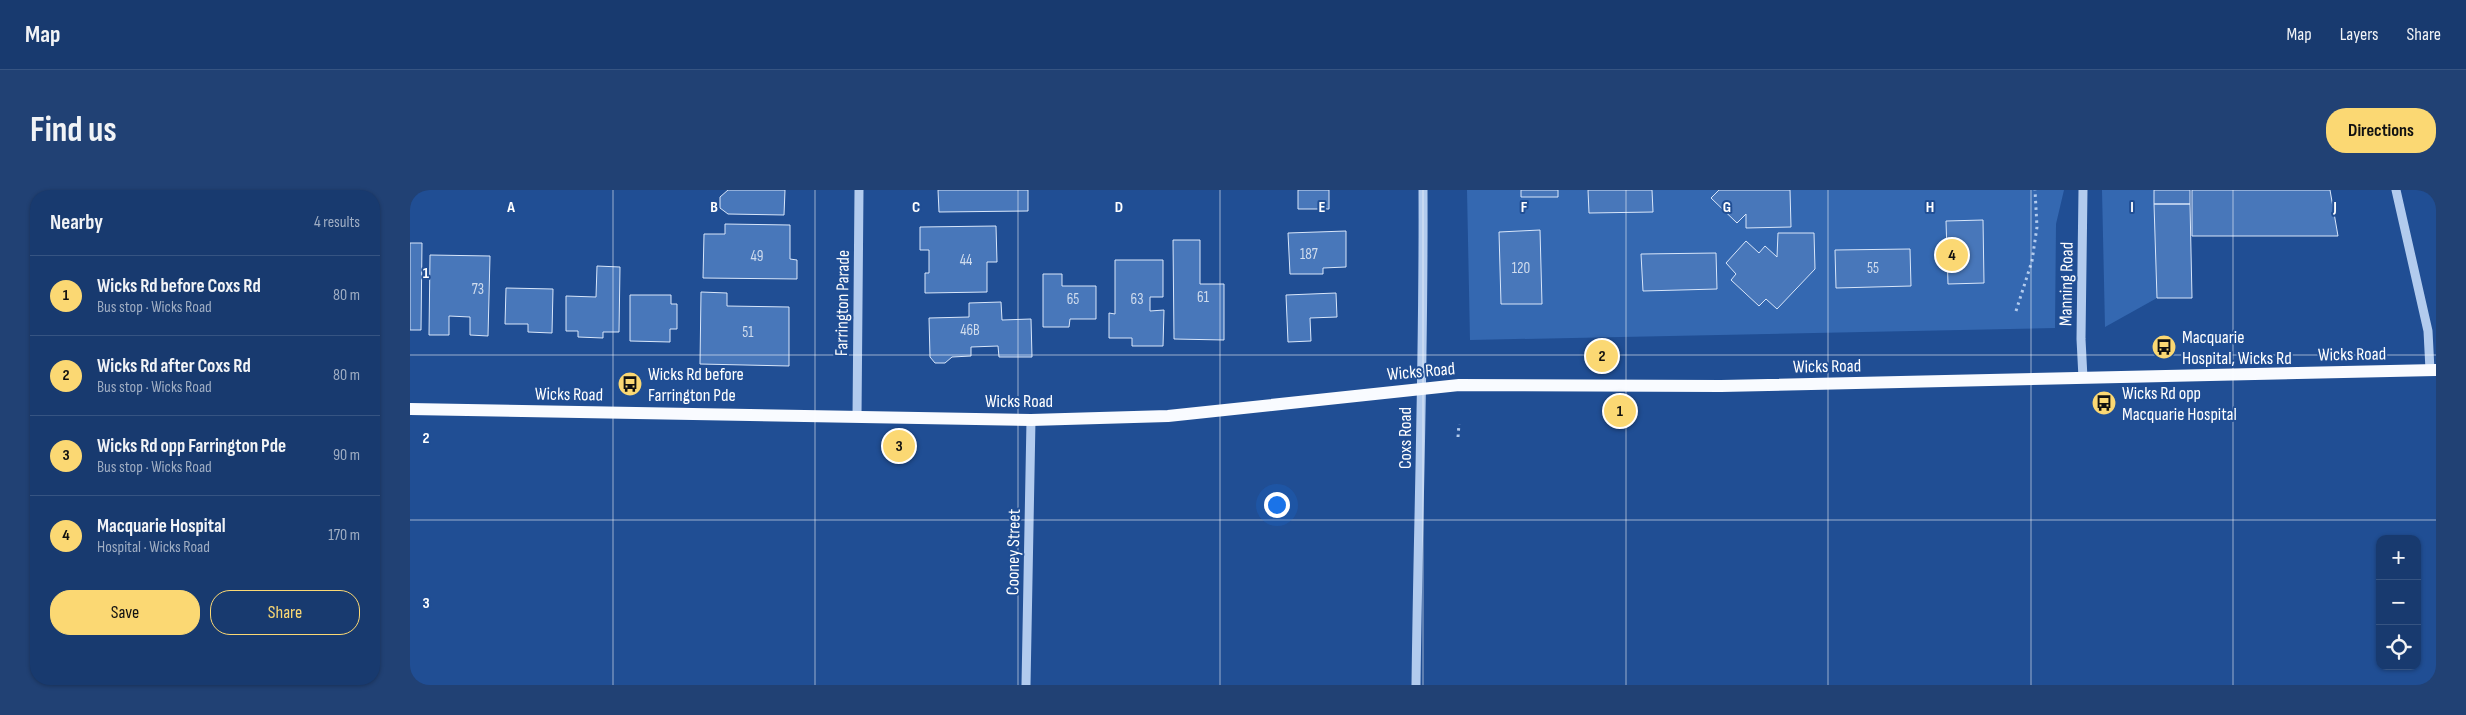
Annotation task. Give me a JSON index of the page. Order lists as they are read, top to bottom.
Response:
{
  "streets": {
    "main road": ["Wicks Road"],
    "street": [
      "Manning Road",
      "Farrington Parade",
      "Coxs Road",
      "Cooney Street"
    ]
  },
  "crossings": [
    ["Manning Road", "Wicks Road"],
    ["Farrington Parade", "Wicks Road"],
    ["Wicks Road", "Coxs Road"],
    ["Wicks Road", "Cooney Street"]
  ],
  "places": {
    "bus stop": ["Macquarie Hospital, Wicks Rd", "Wicks Rd before Farrington Pde", "Wicks Rd opp Macquarie Hospital"]
  },
  "house_numbers": [
    "187",
    "49",
    "44",
    "120",
    "55",
    "73",
    "61",
    "65",
    "63",
    "46B",
    "51"
  ],
  "page": {
    "header": "Map",
    "nav": ["Map", "Layers", "Share"],
    "buttons": [
      "Directions",
      ["Save", "Share"]
    ],
    "title": "Find us",
    "heading": ["Nearby", "4 results"],
    "pins": [
      "4",
      "2",
      "1",
      "3"
    ],
    "list": [
      {
        "mark": "1",
        "name": "Wicks Rd before Coxs Rd",
        "note": "Bus stop · Wicks Road",
        "value": "80 m"
      },
      {
        "mark": "2",
        "name": "Wicks Rd after Coxs Rd",
        "note": "Bus stop · Wicks Road",
        "value": "80 m"
      },
      {
        "mark": "3",
        "name": "Wicks Rd opp Farrington Pde",
        "note": "Bus stop · Wicks Road",
        "value": "90 m"
      },
      {
        "mark": "4",
        "name": "Macquarie Hospital",
        "note": "Hospital · Wicks Road",
        "value": "170 m"
      }
    ],
    "map_buttons": ["+", "−"]
  },
  "grid": {
    "columns": [
      "A",
      "B",
      "C",
      "D",
      "E",
      "F",
      "G",
      "H",
      "I",
      "J"
    ],
    "rows": ["1", "2", "3"]
  }
}
